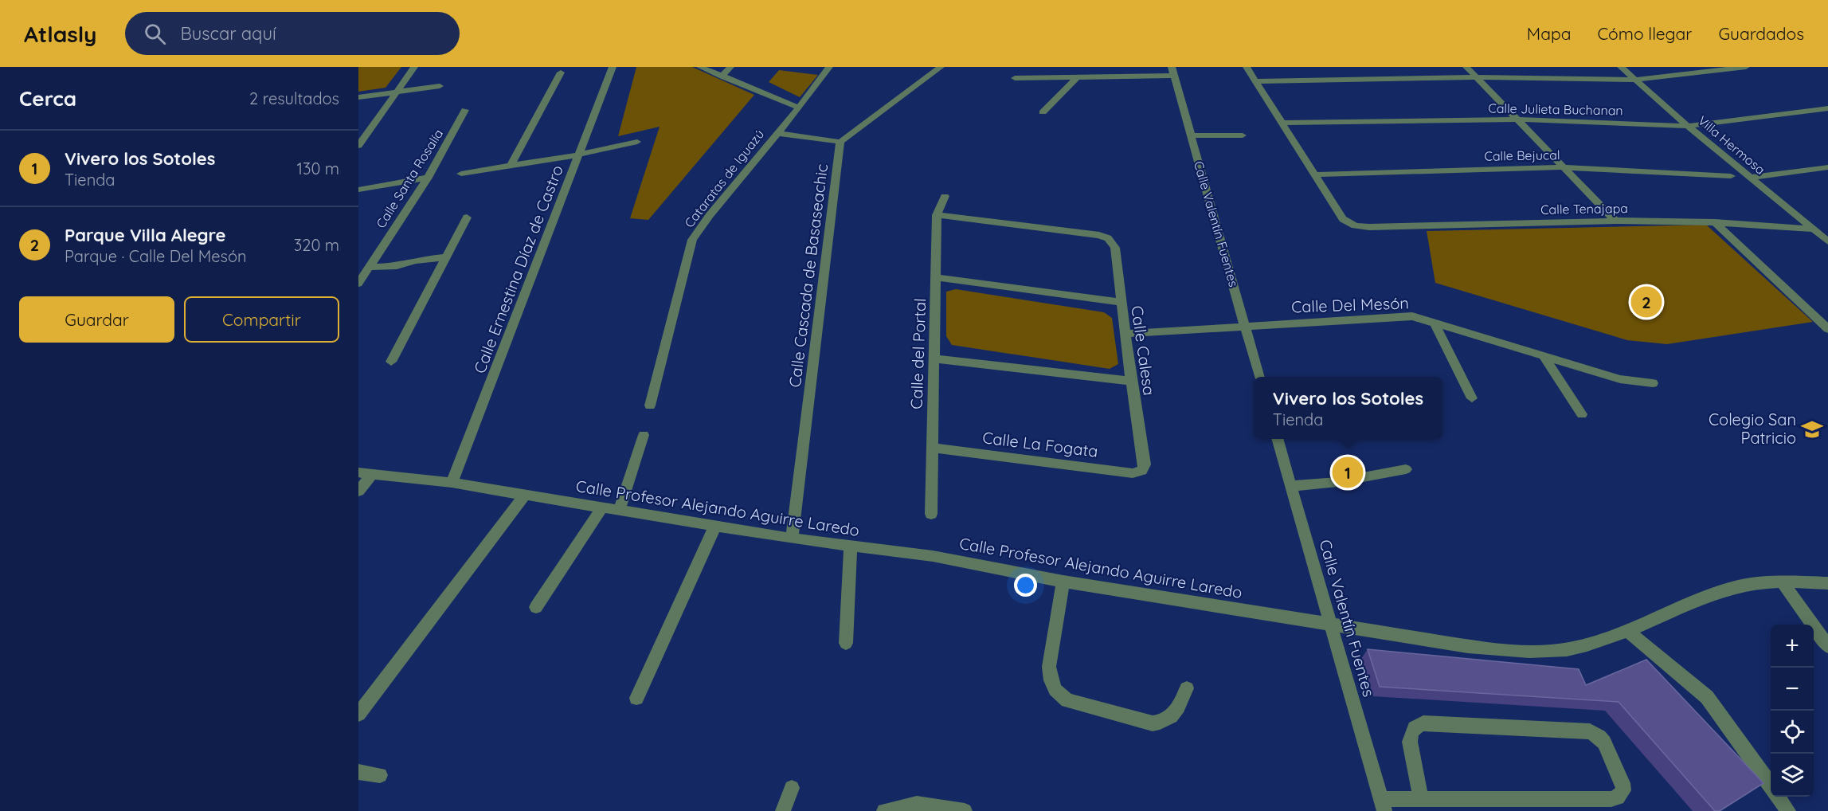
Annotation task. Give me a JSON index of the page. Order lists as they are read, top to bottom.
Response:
{
  "streets": {
    "street": [
      "Calle Julieta Buchanan",
      "Villa Hermosa",
      "Calle Bejucal",
      "Calle Santa Rosalía",
      "Cataratas de Iguazú",
      "Calle Tenajapa",
      "Calle Valentín Fuentes",
      "Calle Ernestina Díaz de Castro",
      "Calle Cascada de Basaseachic",
      "Calle Del Mesón",
      "Calle Calesa",
      "Calle del Portal",
      "Calle La Fogata",
      "Calle Profesor Alejando Aguirre Laredo"
    ]
  },
  "crossings": [
    ["Calle Julieta Buchanan", "Villa Hermosa"],
    ["Villa Hermosa", "Calle Tenajapa"],
    ["Calle Bejucal", "Calle Tenajapa"],
    ["Calle Valentín Fuentes", "Calle Del Mesón"],
    ["Calle Valentín Fuentes", "Calle Profesor Alejando Aguirre Laredo"],
    ["Calle Ernestina Díaz de Castro", "Calle Profesor Alejando Aguirre Laredo"],
    ["Calle Cascada de Basaseachic", "Calle Profesor Alejando Aguirre Laredo"],
    ["Calle Del Mesón", "Calle Calesa"],
    ["Calle Calesa", "Calle del Portal"],
    ["Calle Calesa", "Calle La Fogata"],
    ["Calle del Portal", "Calle La Fogata"]
  ],
  "places": {
    "school or university": ["Colegio San Patricio"]
  },
  "page": {
    "header": "Atlasly",
    "search": "Buscar aquí",
    "nav": ["Mapa", "Cómo llegar", "Guardados"],
    "heading": ["Cerca", "2 resultados"],
    "list": [
      {
        "mark": "1",
        "name": "Vivero los Sotoles",
        "note": "Tienda",
        "value": "130 m"
      },
      {
        "mark": "2",
        "name": "Parque Villa Alegre",
        "note": "Parque · Calle Del Mesón",
        "value": "320 m"
      }
    ],
    "buttons": ["Guardar", "Compartir"],
    "pins": ["2", "1"],
    "popup": ["Vivero los Sotoles", "Tienda"],
    "map_buttons": ["+", "−"]
  }
}
